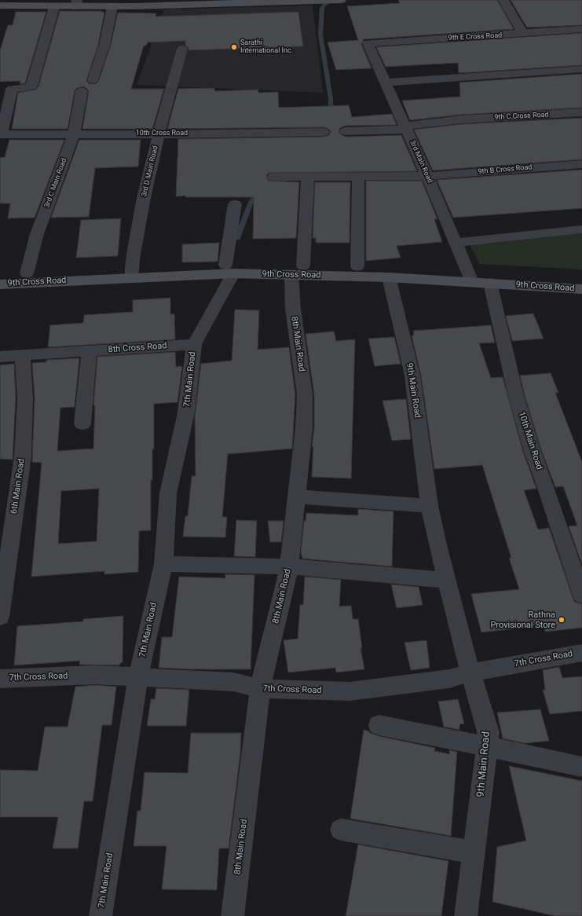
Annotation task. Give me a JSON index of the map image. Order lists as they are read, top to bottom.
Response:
{
  "streets": {
    "main road": ["9th Cross Road"],
    "street": [
      "9th E Cross Road",
      "9th C Cross Road",
      "10th Cross Road",
      "3rd Main Road",
      "9th B Cross Road",
      "3rd D Main Road",
      "3rd C Main Road",
      "8th Main Road",
      "8th Cross Road",
      "7th Main Road",
      "9th Main Road",
      "10th Main Road",
      "6th Main Road",
      "7th Cross Road"
    ]
  },
  "crossings": [
    ["9th E Cross Road", "3rd Main Road"],
    ["9th C Cross Road", "3rd Main Road"],
    ["10th Cross Road", "3rd D Main Road"],
    ["10th Cross Road", "3rd C Main Road"],
    ["3rd Main Road", "9th B Cross Road"],
    ["3rd Main Road", "9th Cross Road"],
    ["9th B Cross Road", "8th Main Road"],
    ["3rd D Main Road", "9th Cross Road"],
    ["3rd C Main Road", "9th Cross Road"],
    ["9th Cross Road", "8th Main Road"],
    ["9th Cross Road", "9th Main Road"],
    ["9th Cross Road", "10th Main Road"],
    ["8th Main Road", "7th Cross Road"],
    ["8th Cross Road", "7th Main Road"],
    ["8th Cross Road", "6th Main Road"],
    ["7th Main Road", "7th Cross Road"],
    ["9th Main Road", "7th Cross Road"]
  ],
  "places": ["Sarathi International Inc.", "Rathna Provisional Store"]
}
